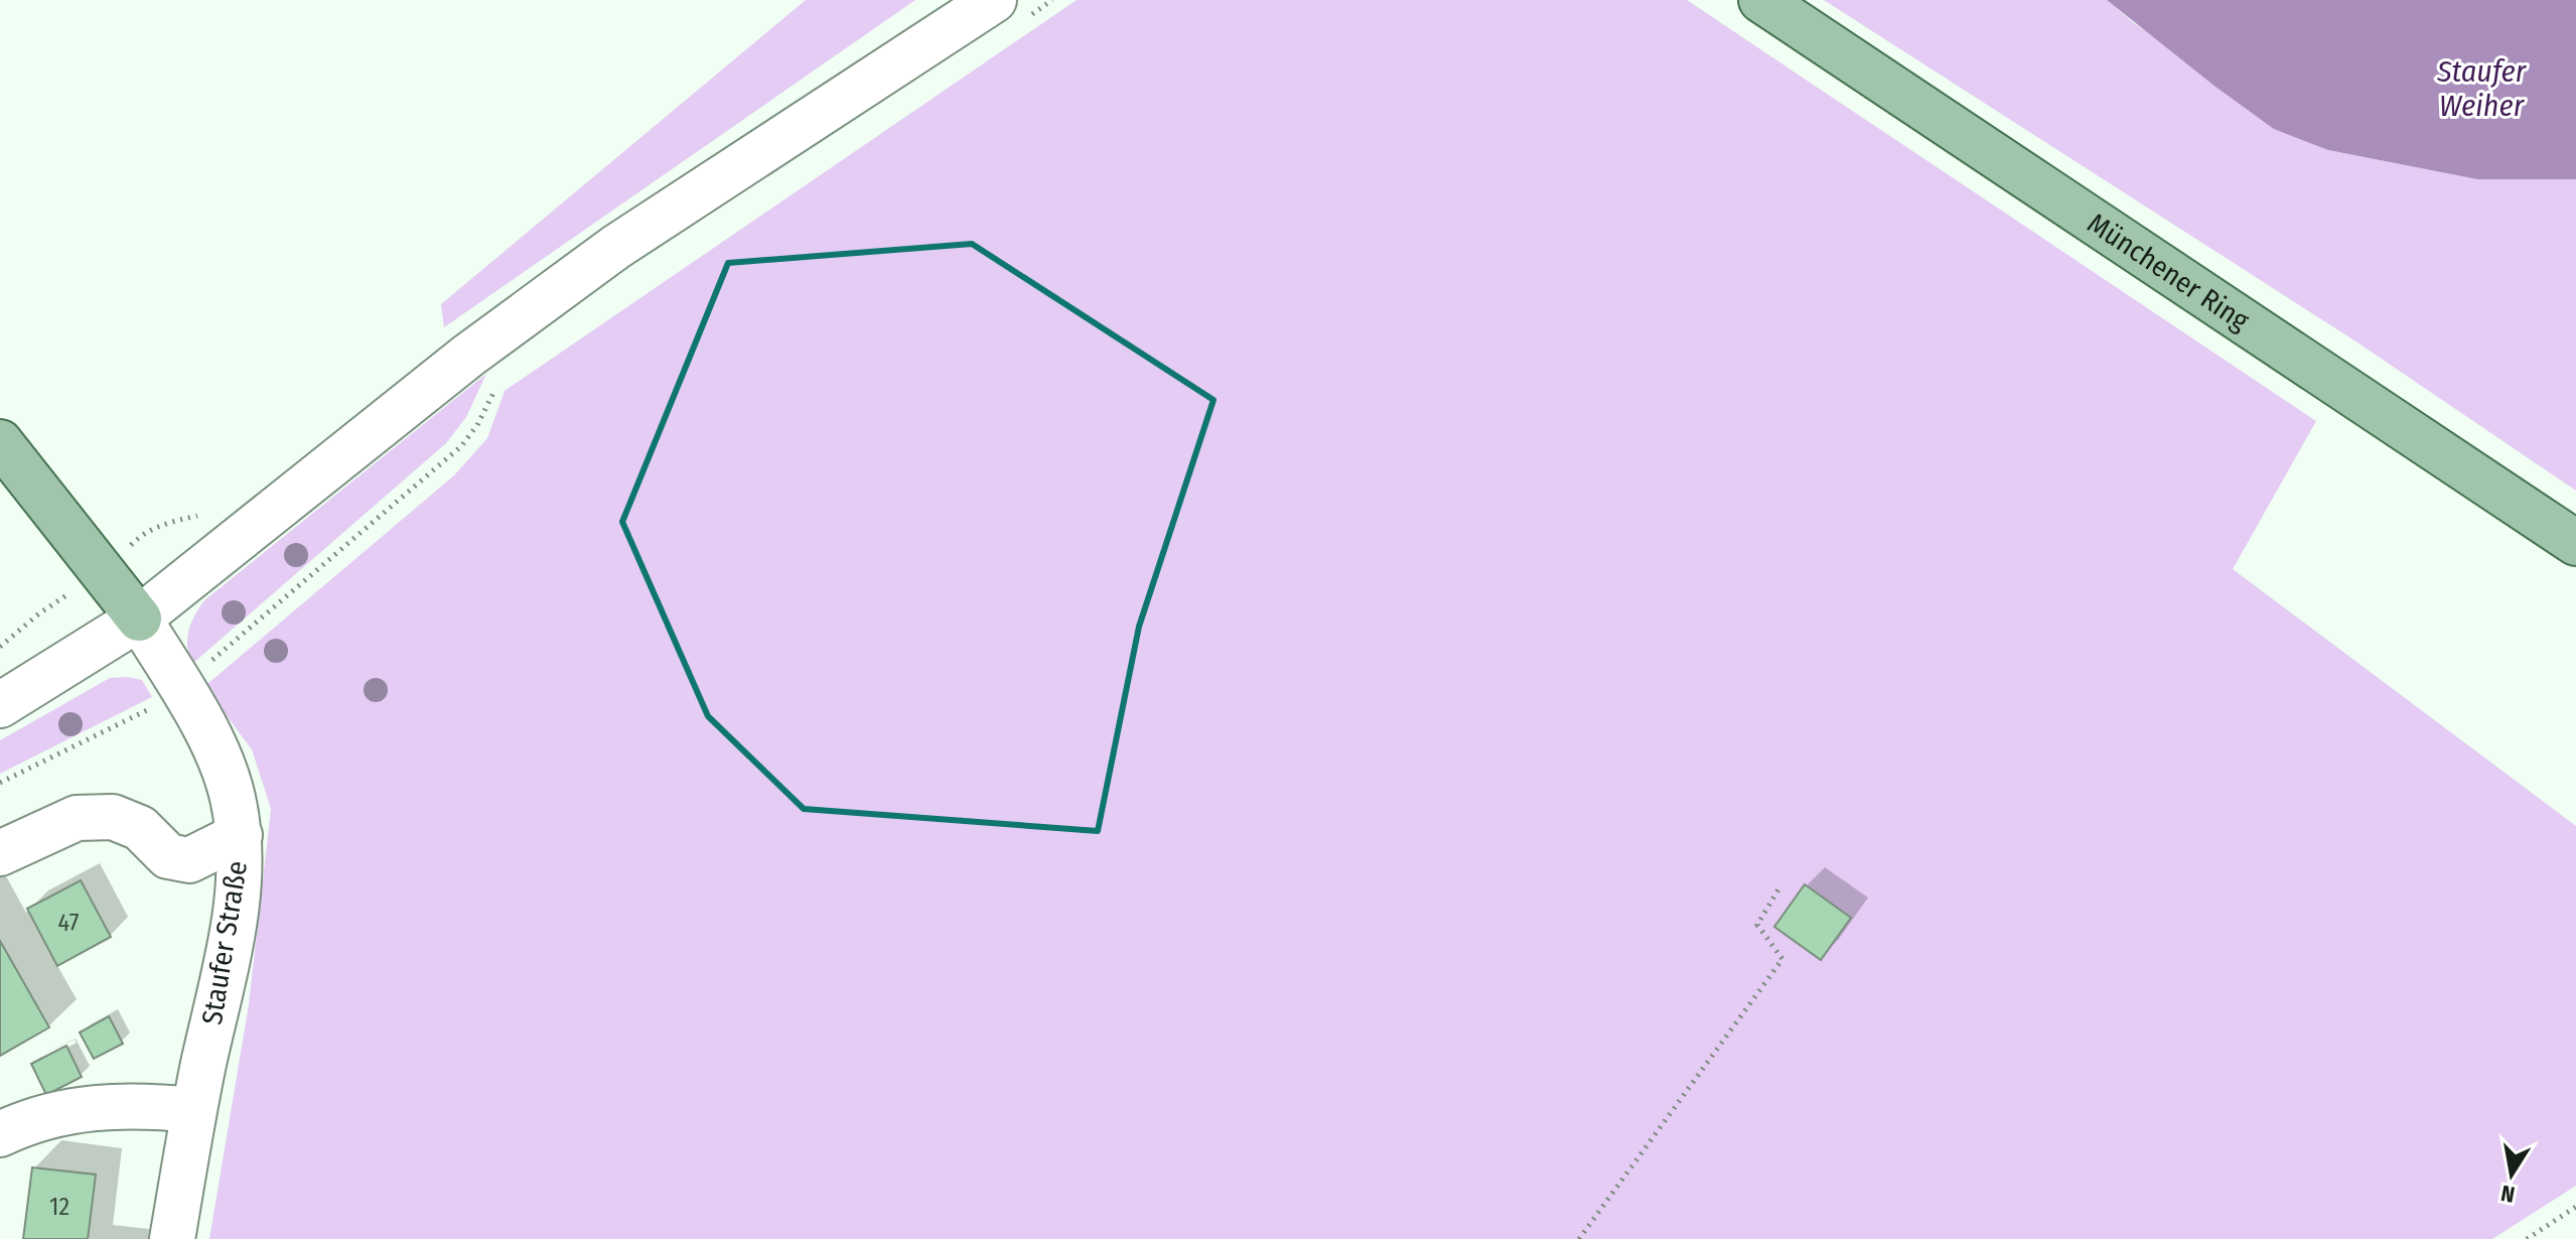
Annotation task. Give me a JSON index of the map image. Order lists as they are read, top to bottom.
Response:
{
  "streets": {
    "main road": ["Münchener Ring"],
    "street": ["Staufer Straße"]
  },
  "water": ["Staufer Weiher"],
  "house_numbers": ["47", "12"],
  "north": "bottom"
}
